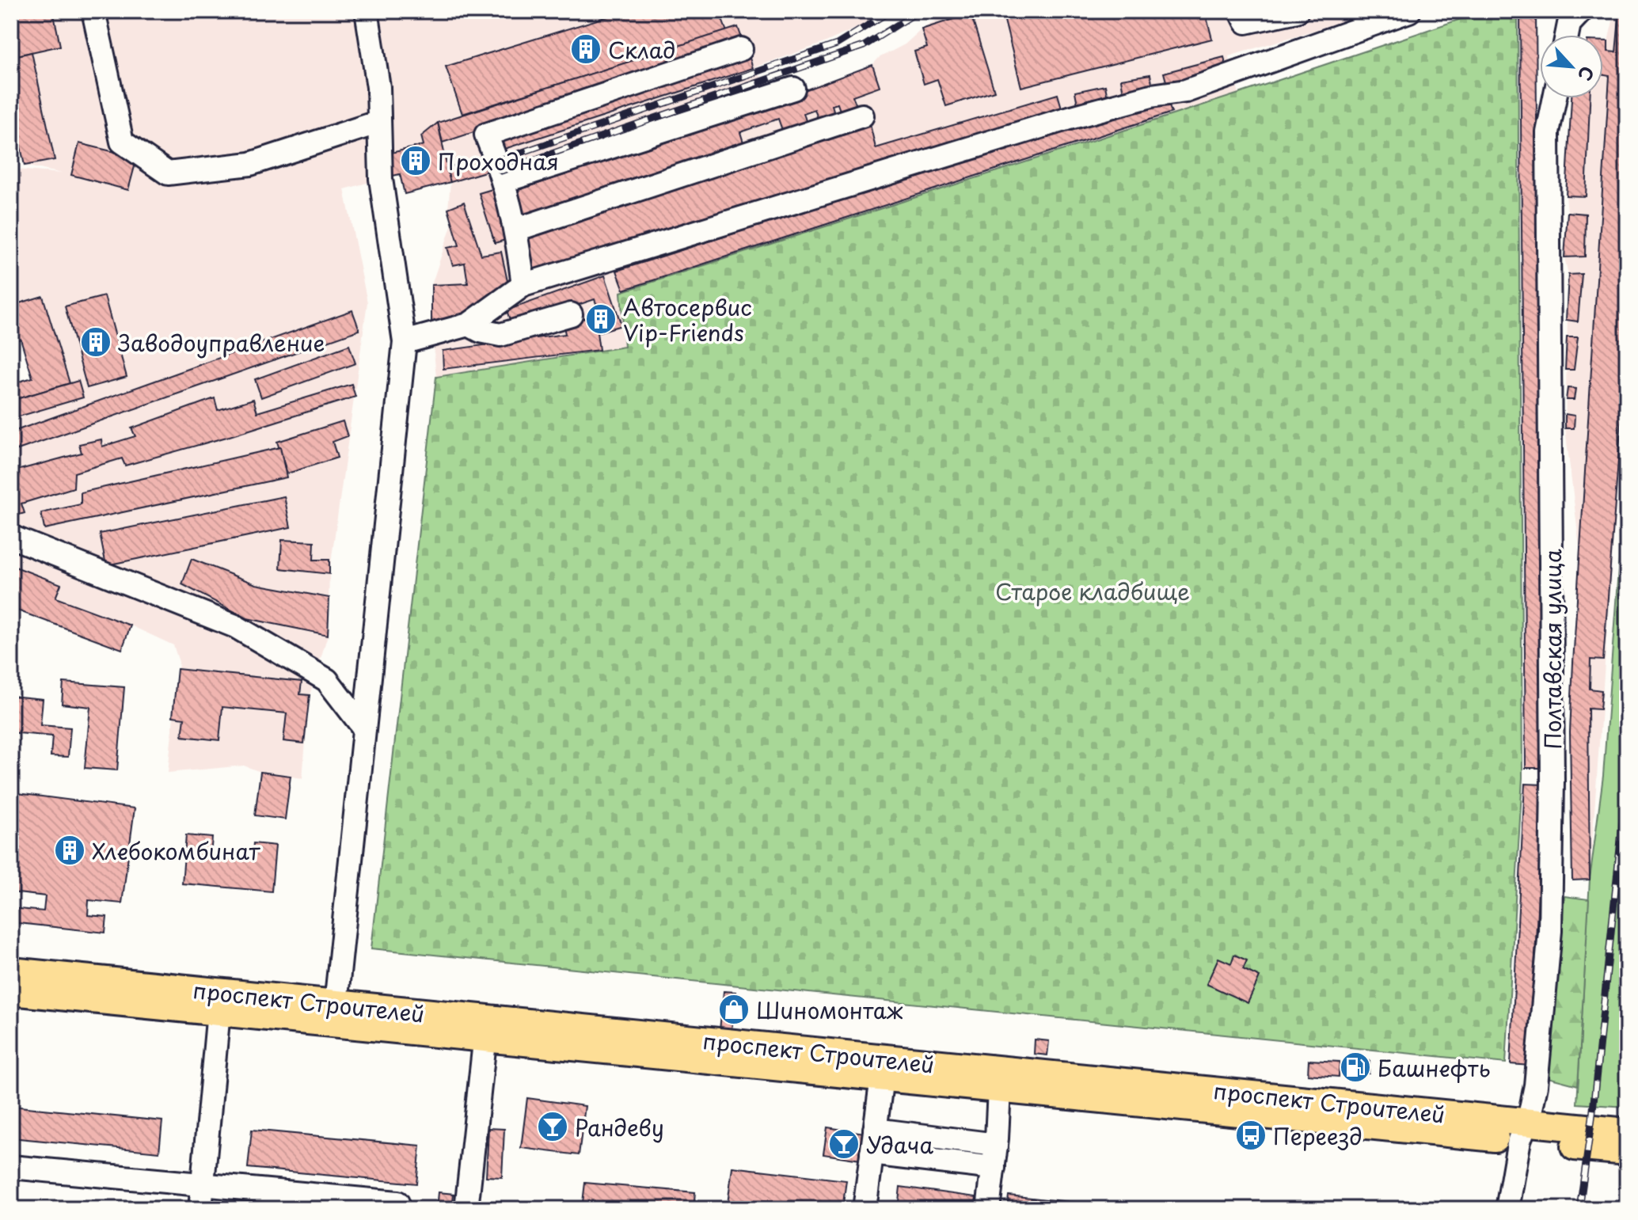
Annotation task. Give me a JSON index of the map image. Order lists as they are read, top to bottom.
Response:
{
  "streets": {
    "main road": ["проспект Строителей"],
    "street": ["Полтавская улица"]
  },
  "crossings": [
    ["Полтавская улица", "проспект Строителей"]
  ],
  "parks": ["Старое кладбище"],
  "places": {
    "building": [
      "Склад",
      "Проходная",
      "Автосервис Vip-Friends",
      "Заводоуправление",
      "Хлебокомбинат"
    ],
    "shop": ["Шиномонтаж"],
    "fuel station": ["Башнефть"],
    "bar": ["Рандеву", "Удача"],
    "bus stop": ["Переезд"]
  },
  "north": "bottom right"
}
